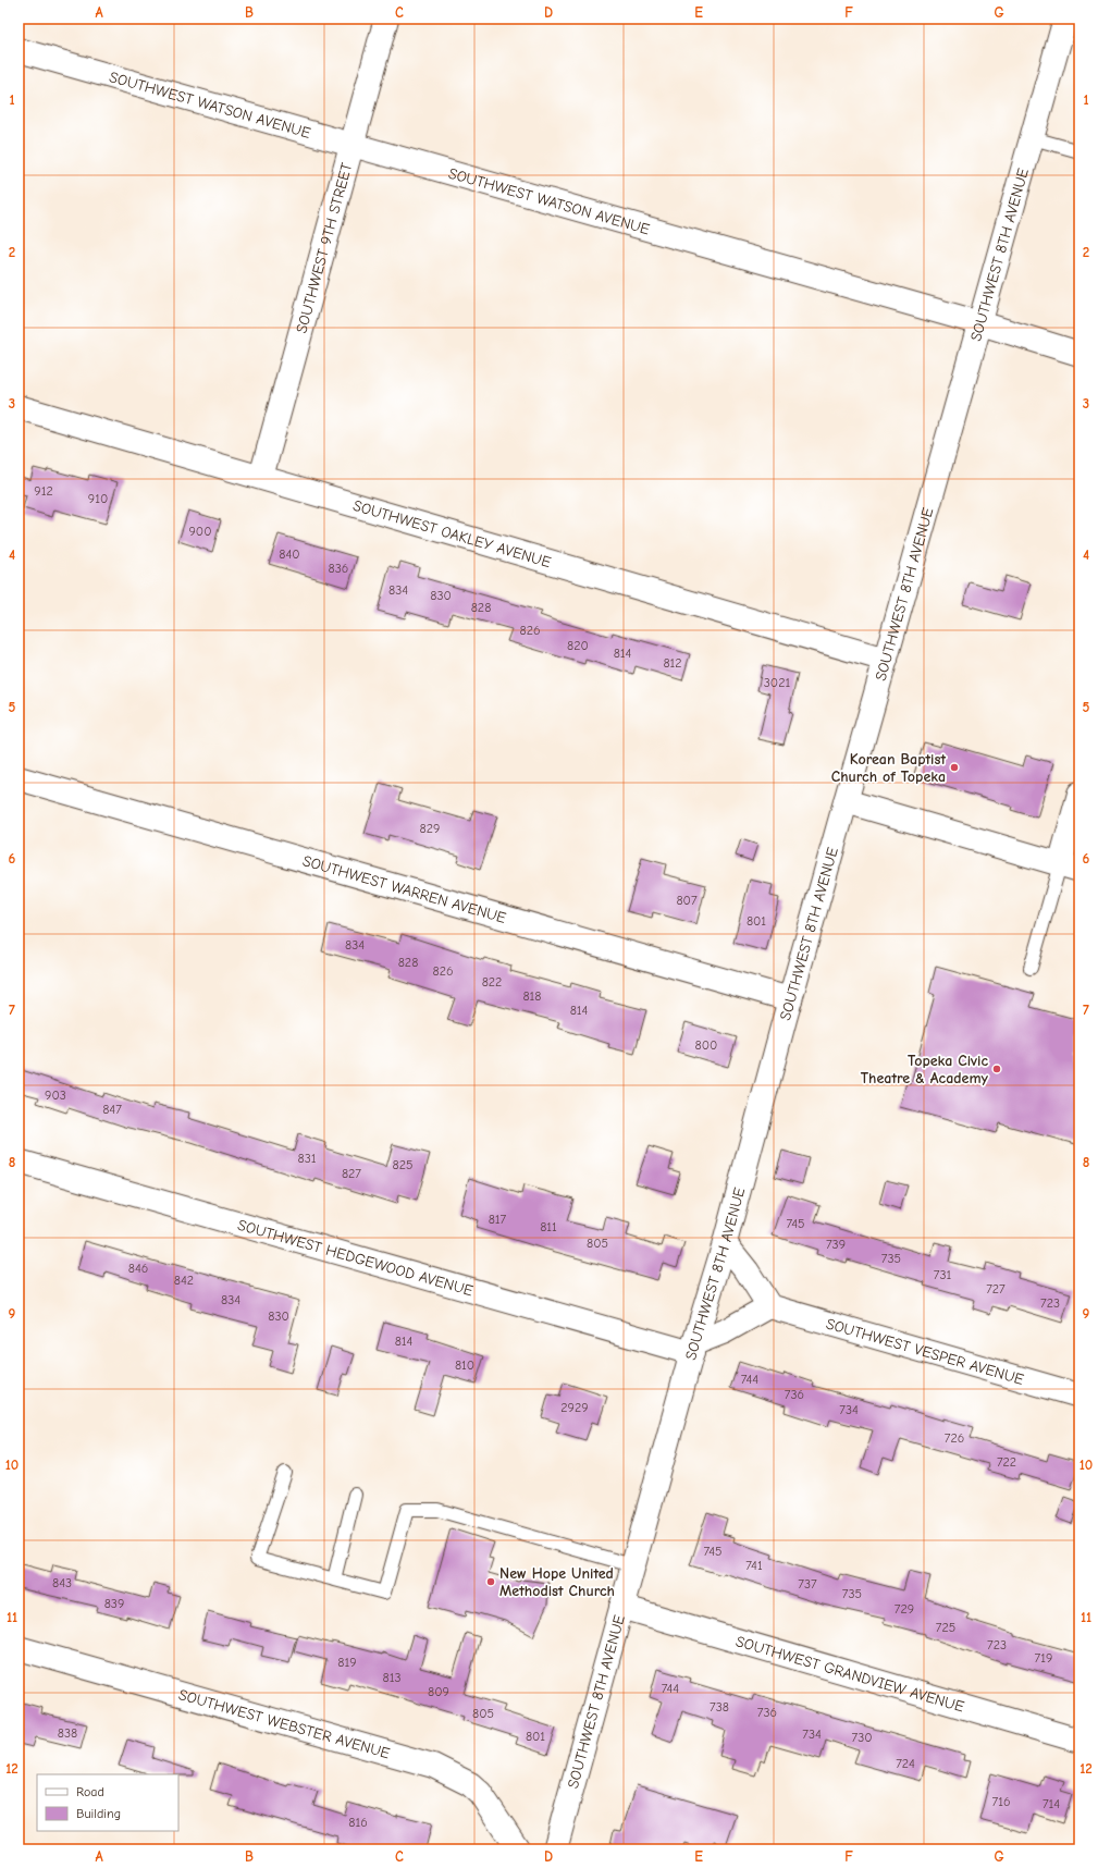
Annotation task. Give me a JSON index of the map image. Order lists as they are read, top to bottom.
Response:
{
  "streets": {
    "street": [
      "SOUTHWEST WATSON AVENUE",
      "SOUTHWEST 9TH STREET",
      "SOUTHWEST 8TH AVENUE",
      "SOUTHWEST OAKLEY AVENUE",
      "SOUTHWEST WARREN AVENUE",
      "SOUTHWEST HEDGEWOOD AVENUE",
      "SOUTHWEST VESPER AVENUE",
      "SOUTHWEST GRANDVIEW AVENUE",
      "SOUTHWEST WEBSTER AVENUE"
    ]
  },
  "crossings": [
    ["SOUTHWEST WATSON AVENUE", "SOUTHWEST 9TH STREET"],
    ["SOUTHWEST WATSON AVENUE", "SOUTHWEST 8TH AVENUE"],
    ["SOUTHWEST 9TH STREET", "SOUTHWEST OAKLEY AVENUE"],
    ["SOUTHWEST 8TH AVENUE", "SOUTHWEST OAKLEY AVENUE"],
    ["SOUTHWEST 8TH AVENUE", "SOUTHWEST WARREN AVENUE"],
    ["SOUTHWEST 8TH AVENUE", "SOUTHWEST HEDGEWOOD AVENUE"],
    ["SOUTHWEST 8TH AVENUE", "SOUTHWEST GRANDVIEW AVENUE"]
  ],
  "places": ["Korean Baptist Church of Topeka", "Topeka Civic Theatre & Academy", "New Hope United Methodist Church"],
  "house_numbers": [
    "912",
    "910",
    "900",
    "840",
    "836",
    "834",
    "830",
    "828",
    "826",
    "820",
    "814",
    "812",
    "3021",
    "829",
    "807",
    "801",
    "834",
    "828",
    "826",
    "822",
    "818",
    "814",
    "800",
    "903",
    "847",
    "831",
    "825",
    "827",
    "817",
    "745",
    "811",
    "805",
    "739",
    "735",
    "846",
    "731",
    "842",
    "727",
    "834",
    "723",
    "830",
    "814",
    "810",
    "744",
    "736",
    "2929",
    "734",
    "726",
    "722",
    "745",
    "741",
    "843",
    "737",
    "735",
    "839",
    "729",
    "725",
    "723",
    "719",
    "819",
    "813",
    "744",
    "809",
    "738",
    "736",
    "805",
    "838",
    "734",
    "801",
    "730",
    "724",
    "716",
    "714",
    "816"
  ],
  "legend": ["Road", "Building"],
  "grid": {
    "columns": [
      "A",
      "B",
      "C",
      "D",
      "E",
      "F",
      "G"
    ],
    "rows": [
      "1",
      "2",
      "3",
      "4",
      "5",
      "6",
      "7",
      "8",
      "9",
      "10",
      "11",
      "12"
    ]
  }
}
